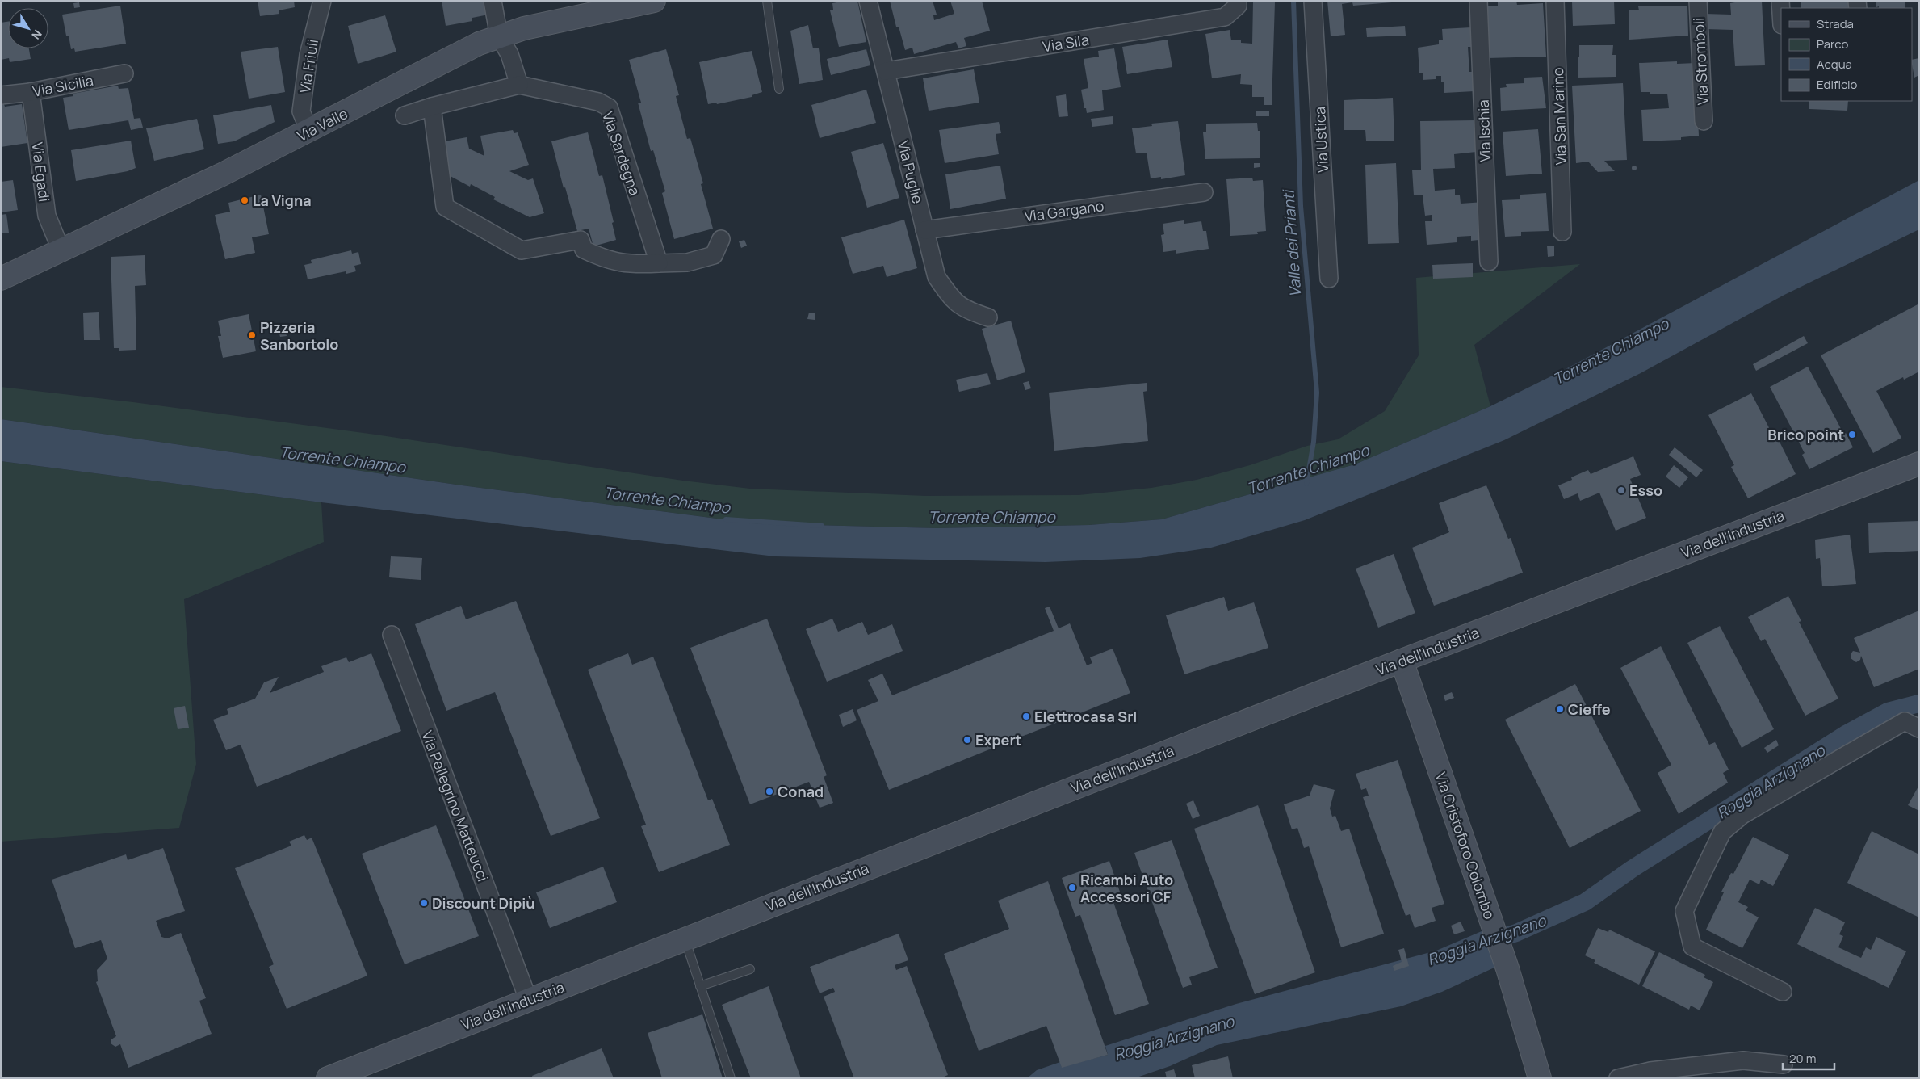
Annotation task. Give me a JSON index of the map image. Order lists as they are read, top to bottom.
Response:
{
  "streets": {
    "main road": ["Via Valle", "Via dell'Industria", "Via Cristoforo Colombo"],
    "street": [
      "Via Sila",
      "Via Stromboli",
      "Via Friuli",
      "Via Sicilia",
      "Via San Marino",
      "Via Ischia",
      "Via Ustica",
      "Via Sardegna",
      "Via Egadi",
      "Via Puglie",
      "Via Gargano",
      "Via Pellegrino Matteucci"
    ]
  },
  "crossings": [
    ["Via Sila", "Via Puglie"],
    ["Via Friuli", "Via Valle"],
    ["Via Sicilia", "Via Egadi"],
    ["Via Valle", "Via Egadi"],
    ["Via Puglie", "Via Gargano"],
    ["Via dell'Industria", "Via Pellegrino Matteucci"],
    ["Via dell'Industria", "Via Cristoforo Colombo"]
  ],
  "water": ["Valle dei Prianti", "Torrente Chiampo", "Roggia Arzignano"],
  "places": [
    "La Vigna",
    "Pizzeria Sanbortolo",
    "Brico point",
    "Esso",
    "Cieffe",
    "Elettrocasa Srl",
    "Expert",
    "Conad",
    "Ricambi Auto Accessori CF",
    "Discount Dipiù"
  ],
  "legend": [
    "Strada",
    "Parco",
    "Acqua",
    "Edificio"
  ],
  "scale_bar": "20 m",
  "north": "bottom right"
}
